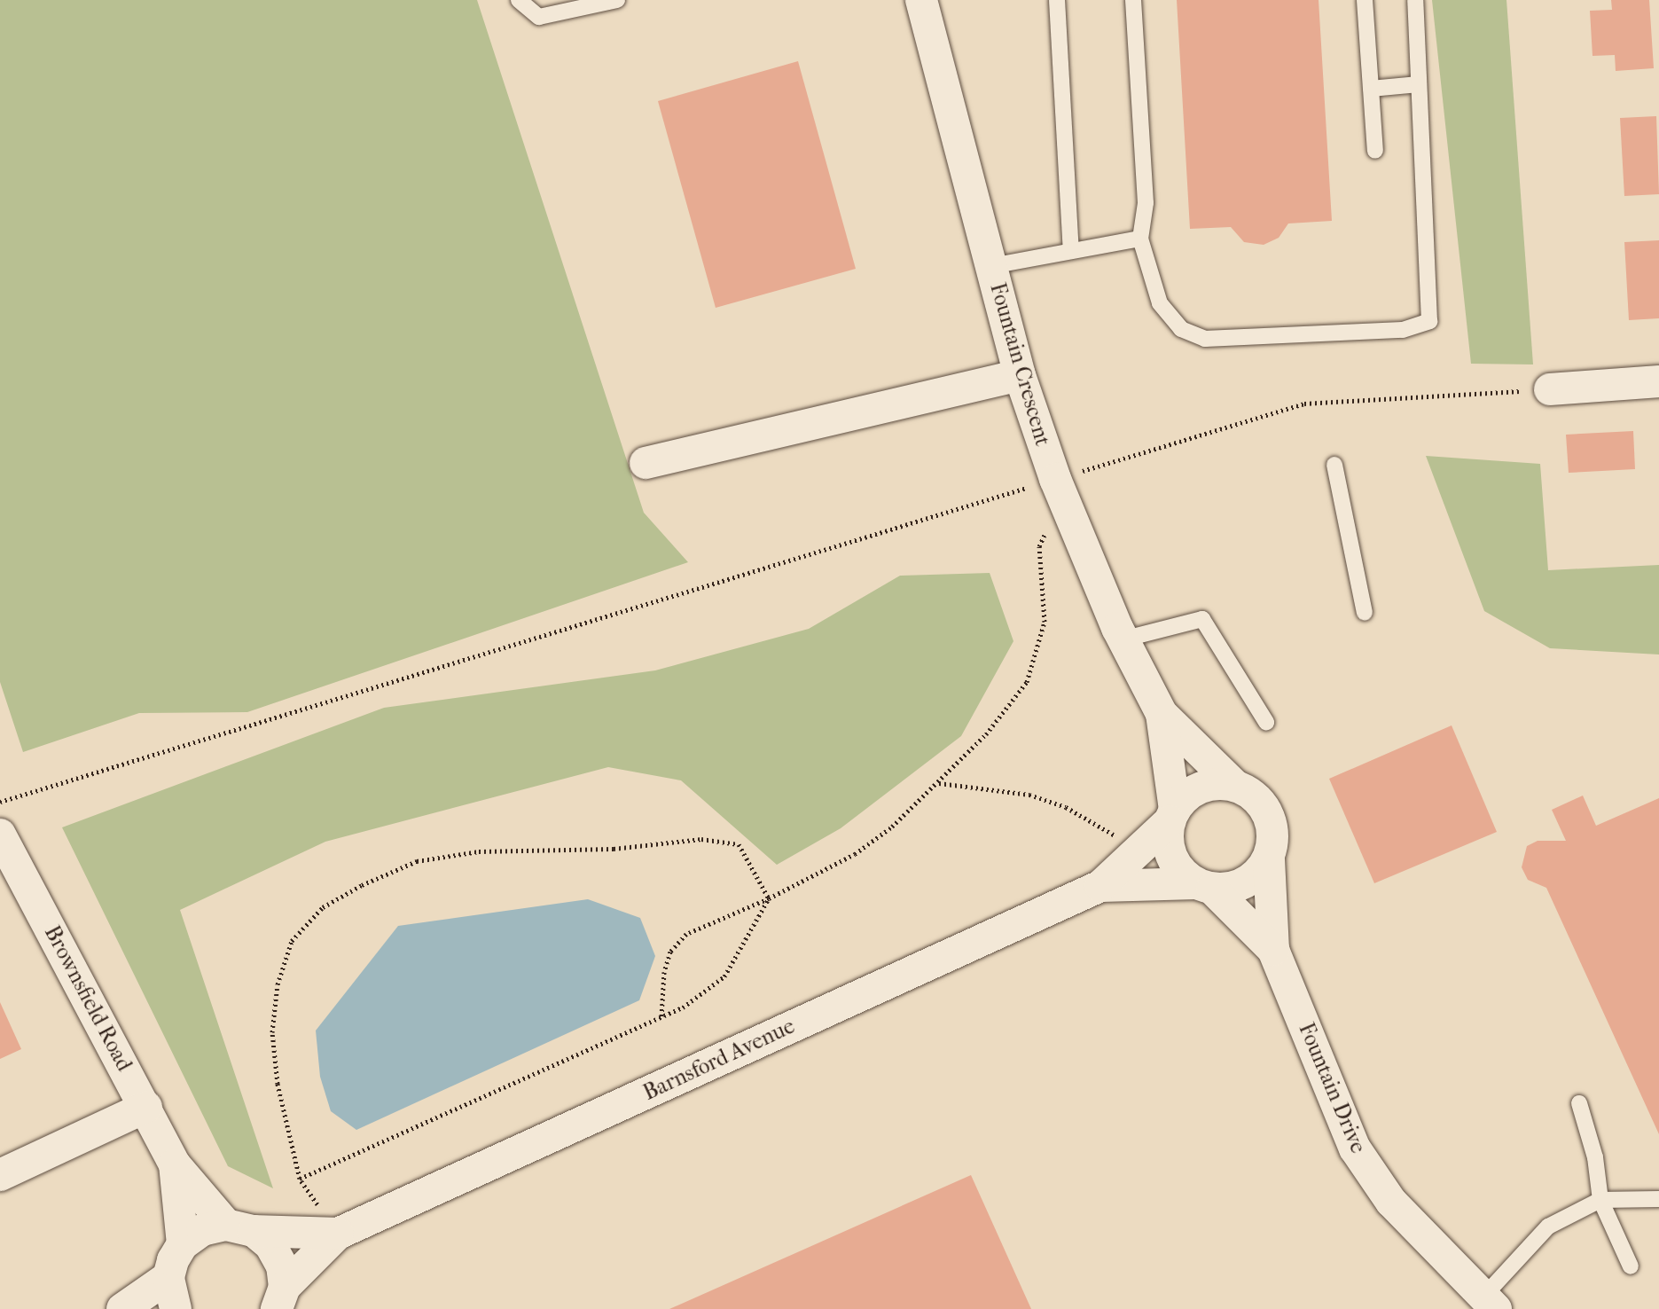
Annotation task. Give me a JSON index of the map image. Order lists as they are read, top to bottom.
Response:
{
  "streets": {
    "street": [
      "Fountain Crescent",
      "Brownsfield Road",
      "Barnsford Avenue",
      "Fountain Drive"
    ]
  },
  "crossings": [
    ["Fountain Crescent", "Barnsford Avenue"],
    ["Fountain Crescent", "Fountain Drive"],
    ["Brownsfield Road", "Barnsford Avenue"],
    ["Barnsford Avenue", "Fountain Drive"]
  ]
}
